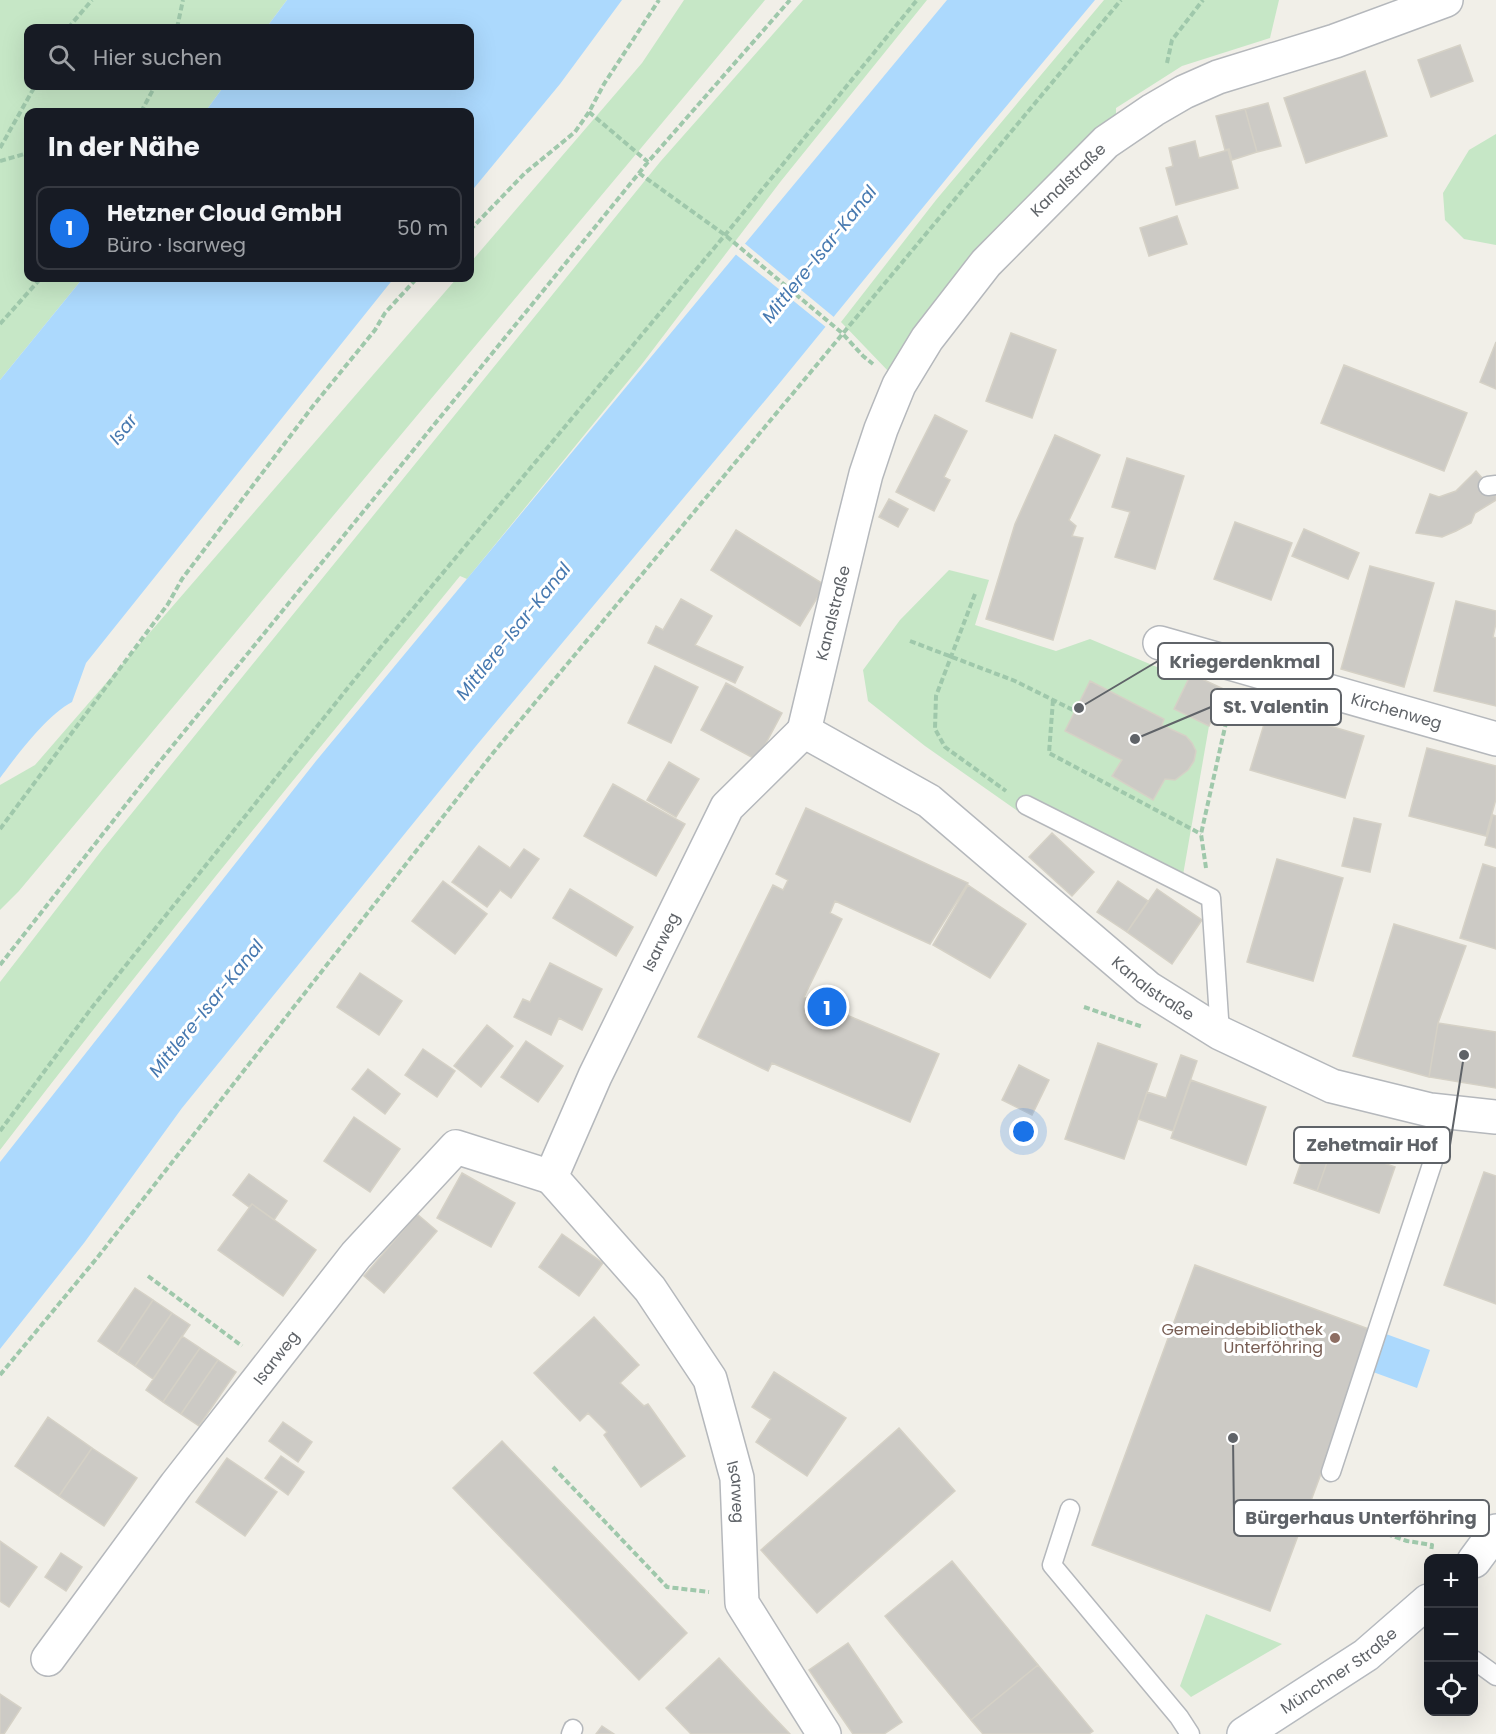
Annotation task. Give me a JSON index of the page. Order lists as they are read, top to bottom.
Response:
{
  "streets": {
    "street": [
      "Kanalstraße",
      "Kirchenweg",
      "Isarweg",
      "Münchner Straße"
    ]
  },
  "crossings": [
    ["Kanalstraße", "Isarweg"]
  ],
  "water": ["Mittlere-Isar-Kanal", "Isar"],
  "places": [
    "Kriegerdenkmal",
    "St. Valentin",
    "Zehetmair Hof",
    "Gemeindebibliothek Unterföhring",
    "Bürgerhaus Unterföhring"
  ],
  "page": {
    "search": "Hier suchen",
    "heading": "In der Nähe",
    "list": [
      {
        "mark": "1",
        "name": "Hetzner Cloud GmbH",
        "note": "Büro · Isarweg",
        "value": "50 m"
      }
    ],
    "pins": "1",
    "map_buttons": ["+", "−"]
  }
}
